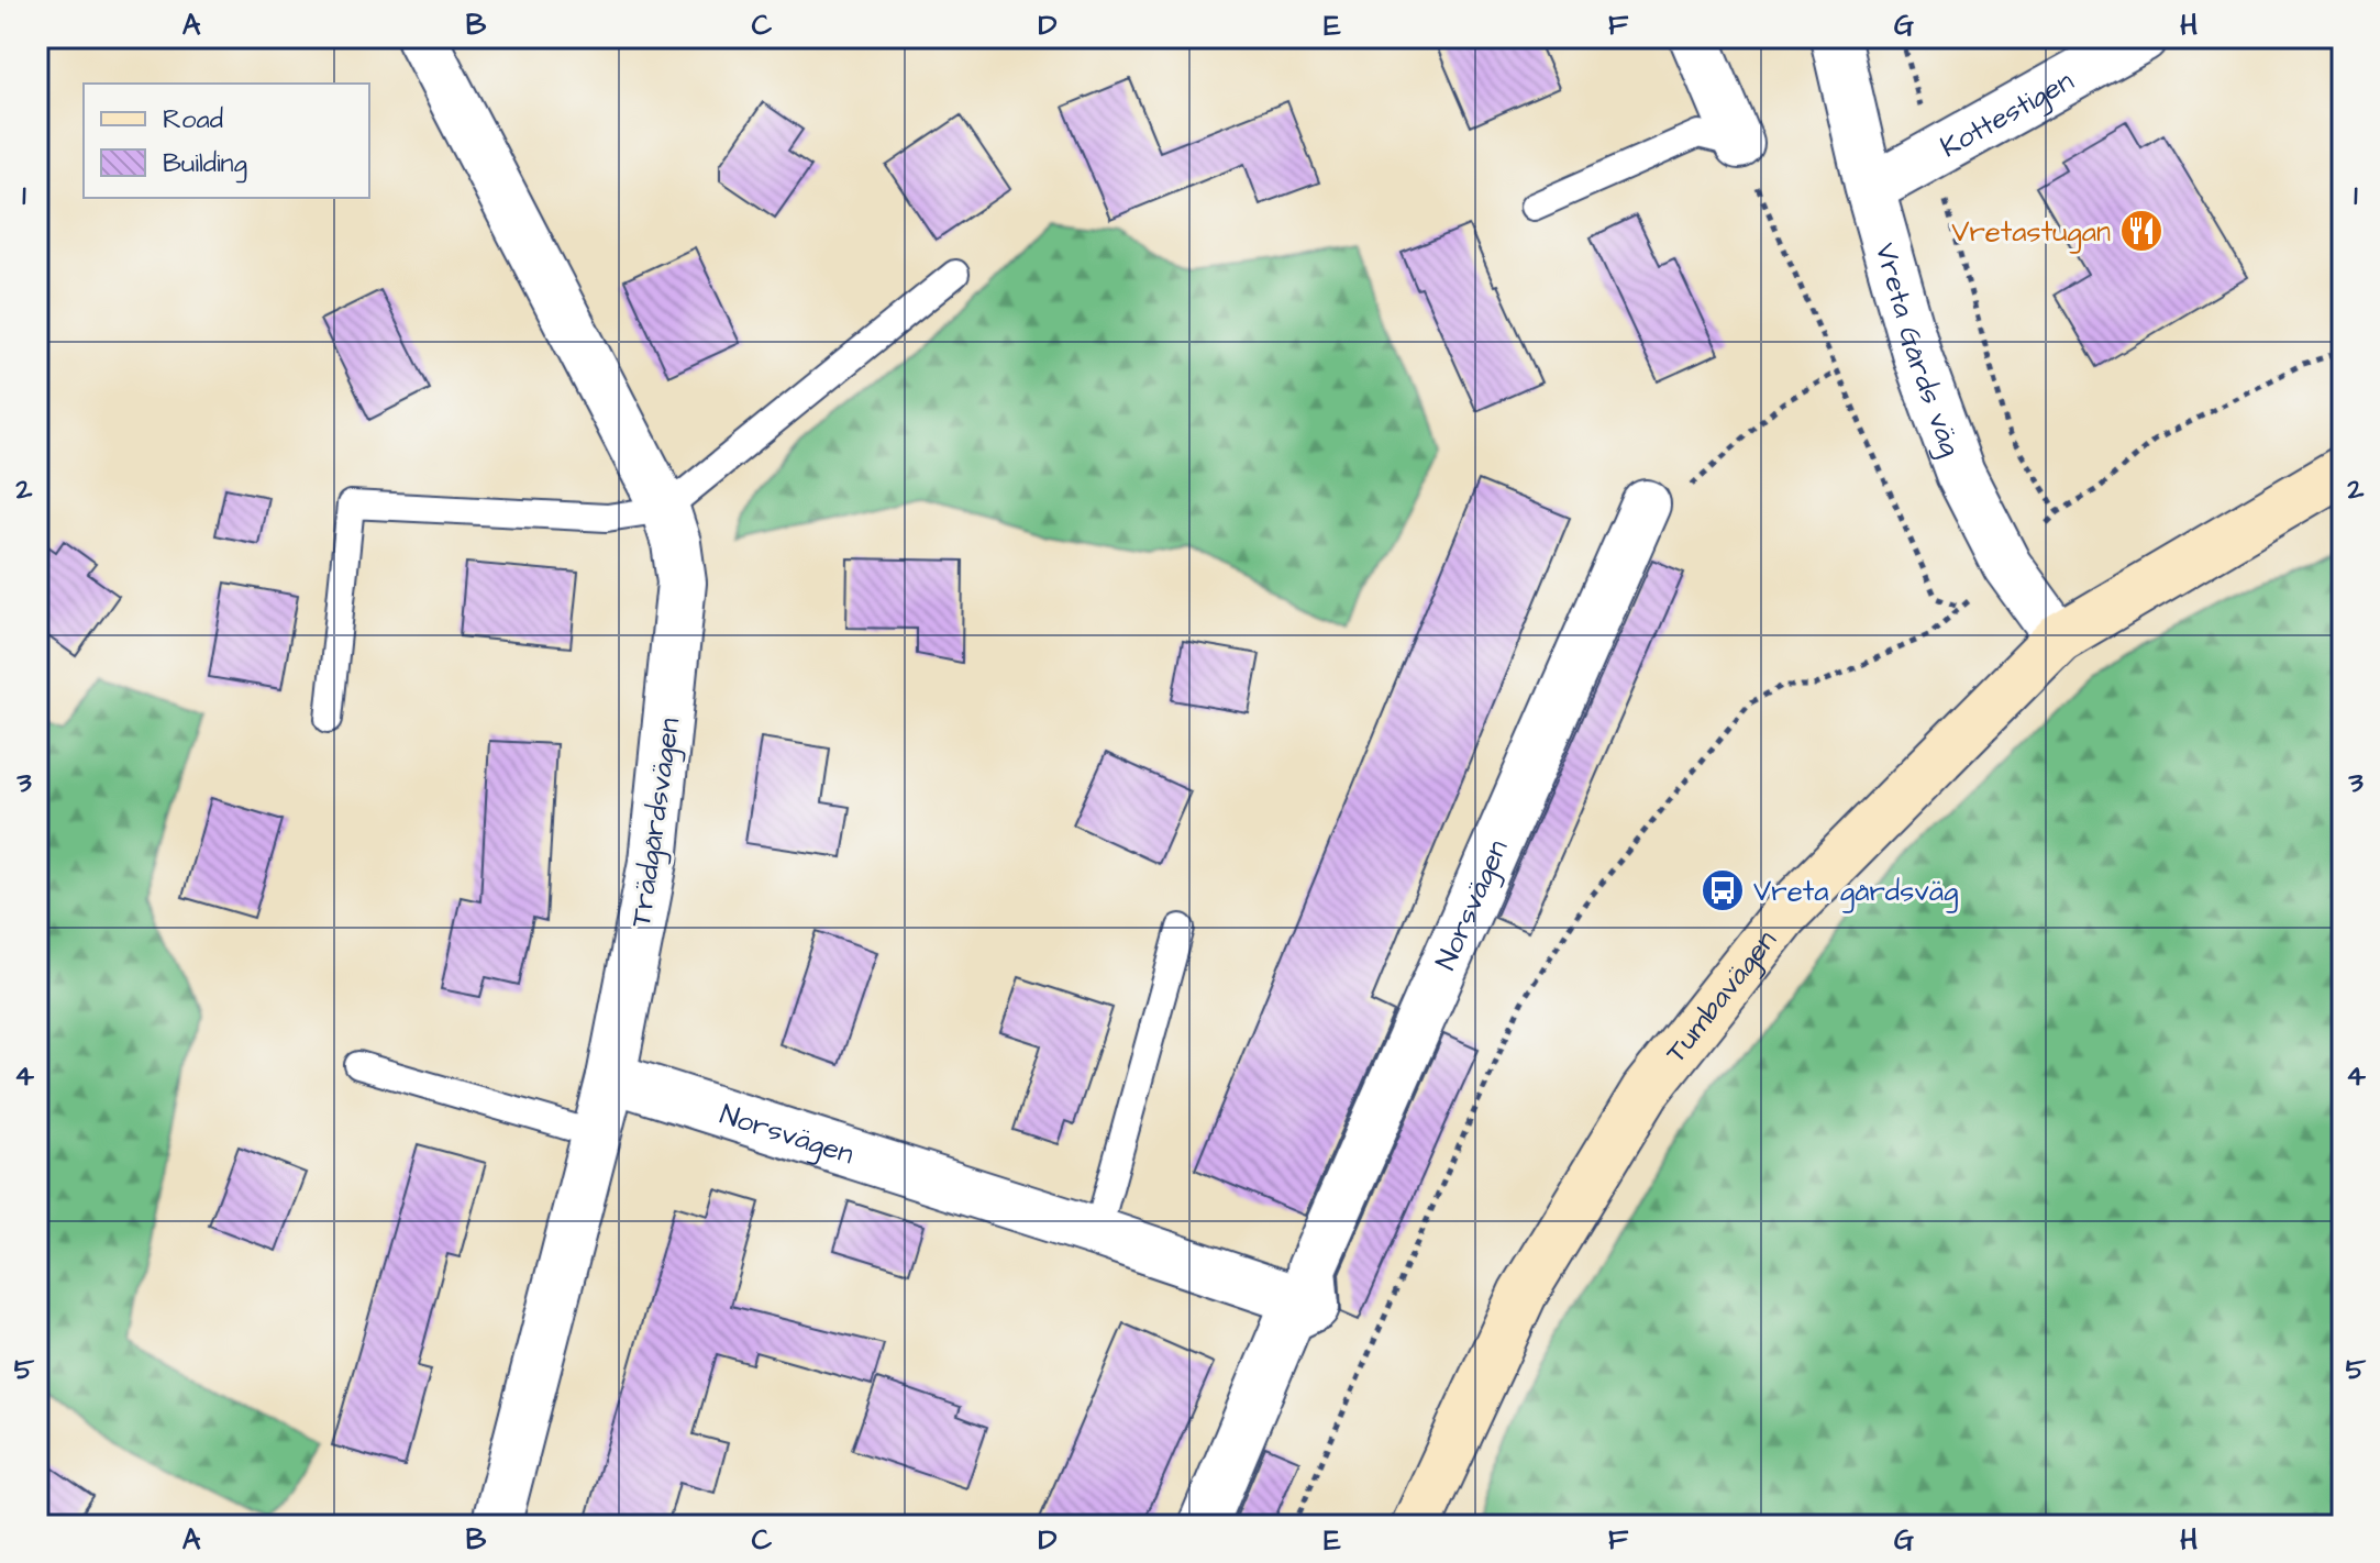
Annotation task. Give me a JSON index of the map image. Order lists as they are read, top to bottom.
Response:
{
  "streets": {
    "main road": ["Tumbavägen"],
    "street": [
      "Kottestigen",
      "Vreta Gårds väg",
      "Trädgårdsvägen",
      "Norsvägen"
    ]
  },
  "crossings": [
    ["Kottestigen", "Vreta Gårds väg"],
    ["Vreta Gårds väg", "Tumbavägen"],
    ["Trädgårdsvägen", "Norsvägen"]
  ],
  "places": {
    "restaurant": ["Vretastugan"],
    "bus stop": ["Vreta gårdsväg"]
  },
  "legend": ["Road", "Building"],
  "grid": {
    "columns": [
      "A",
      "B",
      "C",
      "D",
      "E",
      "F",
      "G",
      "H"
    ],
    "rows": [
      "1",
      "2",
      "3",
      "4",
      "5"
    ]
  }
}
